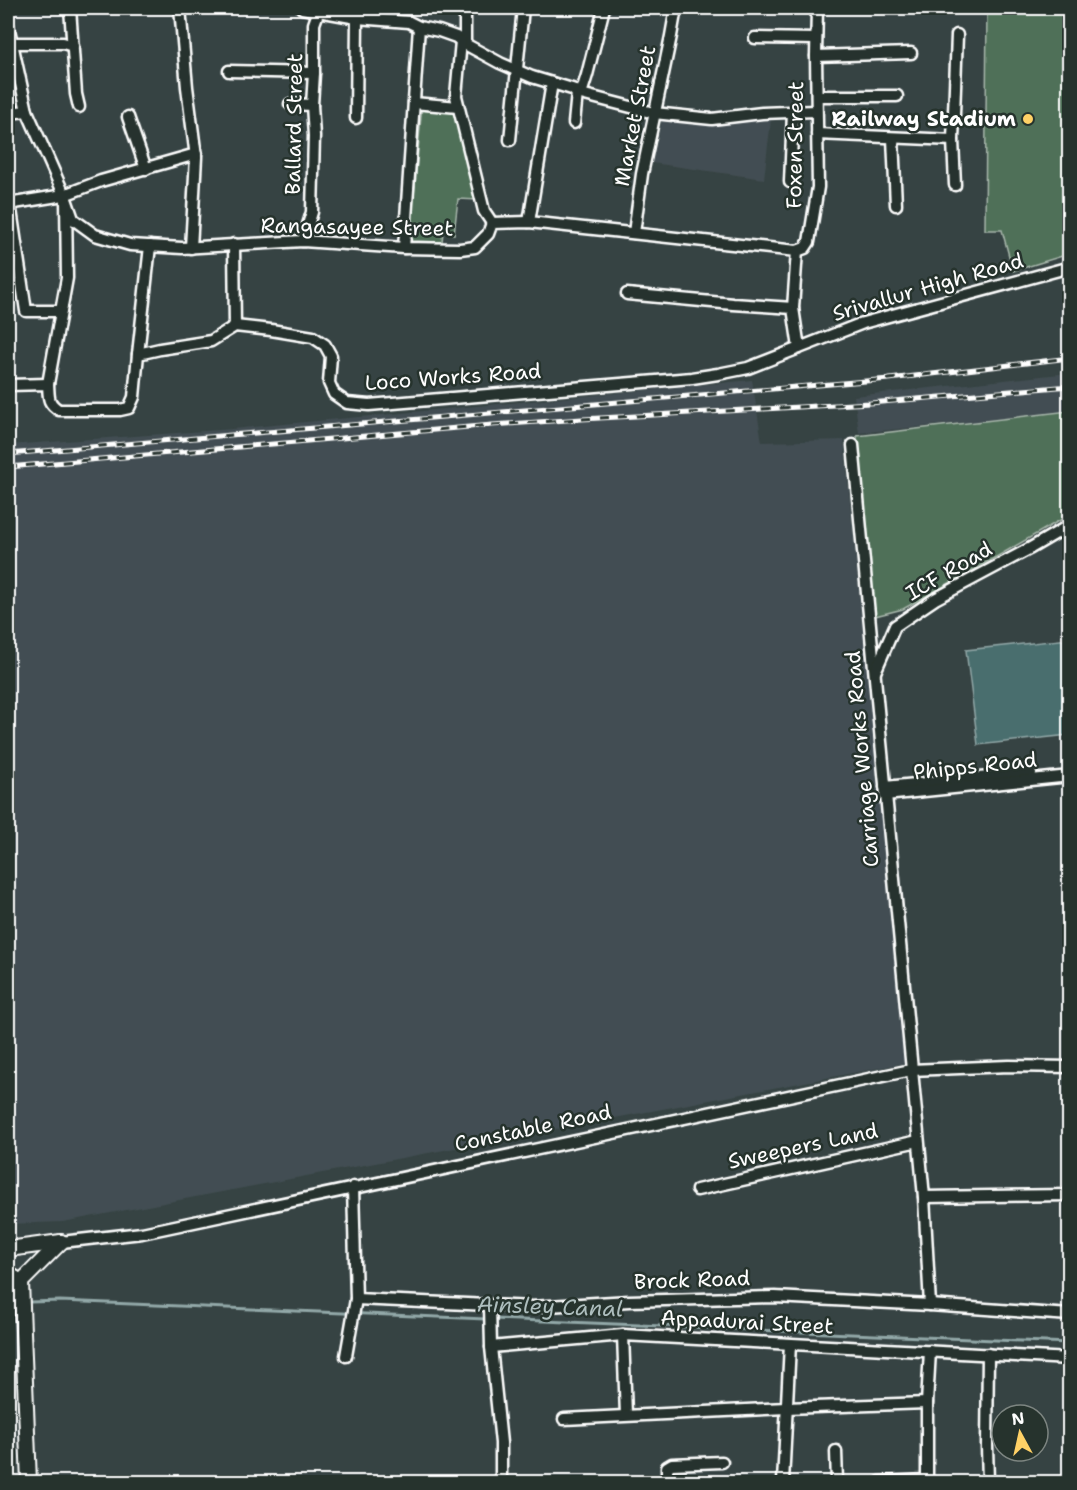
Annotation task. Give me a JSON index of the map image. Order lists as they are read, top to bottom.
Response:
{
  "streets": {
    "main road": ["Constable Road"],
    "street": [
      "Market Street",
      "Ballard Street",
      "Foxen Street",
      "Rangasayee Street",
      "Srivallur High Road",
      "Loco Works Road",
      "ICF Road",
      "Carriage Works Road",
      "Phipps Road",
      "Sweepers Land",
      "Brock Road",
      "Appadurai Street"
    ]
  },
  "crossings": [
    ["Ballard Street", "Rangasayee Street"],
    ["Foxen Street", "Srivallur High Road"],
    ["Foxen Street", "Loco Works Road"],
    ["Srivallur High Road", "Loco Works Road"],
    ["ICF Road", "Carriage Works Road"],
    ["Carriage Works Road", "Phipps Road"],
    ["Carriage Works Road", "Constable Road"]
  ],
  "water": ["Ainsley Canal"],
  "places": ["Railway Stadium"],
  "north": "top"
}
